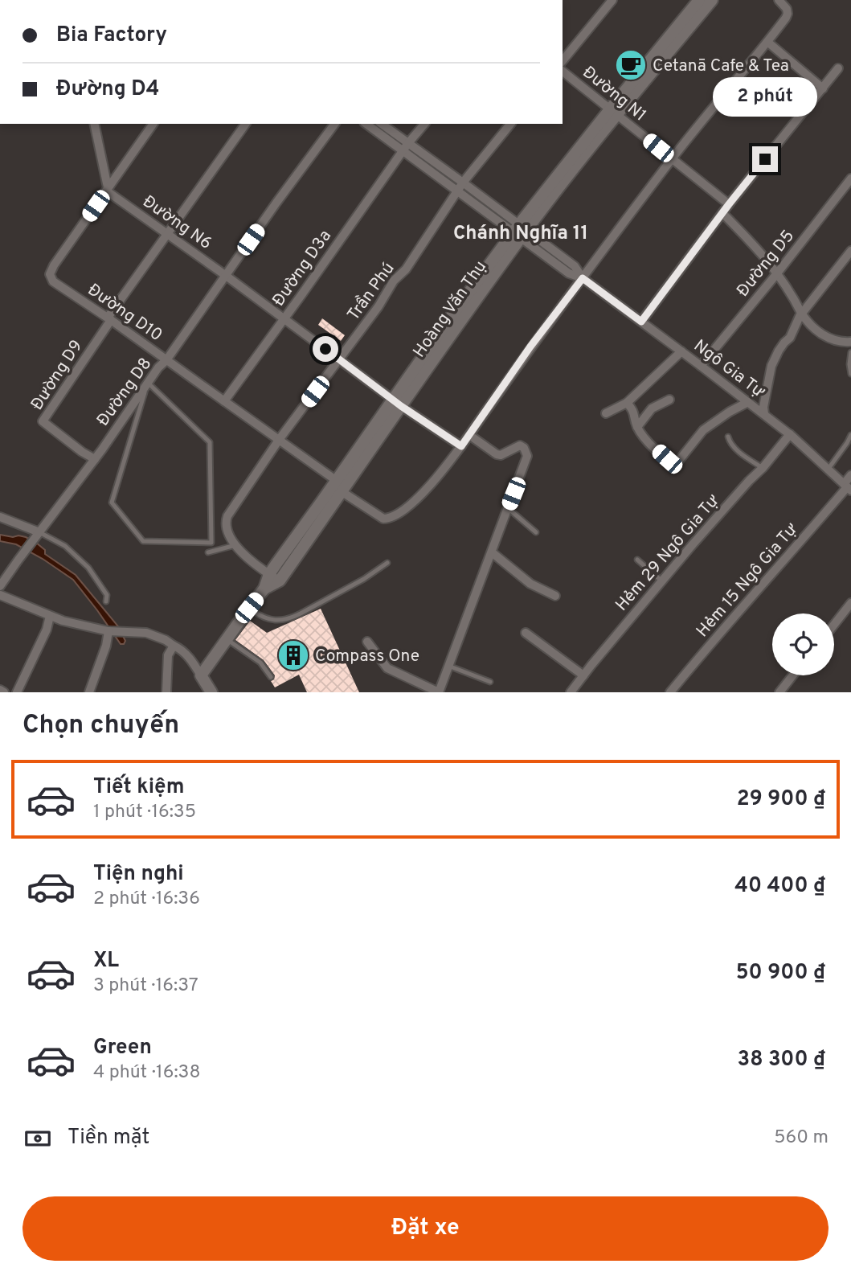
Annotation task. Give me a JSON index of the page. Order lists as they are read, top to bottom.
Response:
{
  "streets": {
    "street": [
      "Đường N1",
      "Đường N6",
      "Đường D5",
      "Đường D3a",
      "Trần Phú",
      "Hoàng Văn Thụ",
      "Đường D10",
      "Ngô Gia Tự",
      "Đường D9",
      "Đường D8",
      "Hẻm 29 Ngô Gia Tự",
      "Hẻm 15 Ngô Gia Tự"
    ]
  },
  "crossings": [
    ["Đường N1", "Hoàng Văn Thụ"],
    ["Đường N6", "Đường D3a"],
    ["Đường N6", "Trần Phú"],
    ["Đường N6", "Hoàng Văn Thụ"],
    ["Đường N6", "Đường D10"],
    ["Đường N6", "Đường D9"],
    ["Đường N6", "Đường D8"],
    ["Đường D5", "Ngô Gia Tự"],
    ["Đường D3a", "Đường D10"],
    ["Đường D3a", "Ngô Gia Tự"],
    ["Trần Phú", "Hoàng Văn Thụ"],
    ["Trần Phú", "Đường D10"],
    ["Trần Phú", "Ngô Gia Tự"],
    ["Hoàng Văn Thụ", "Đường D10"],
    ["Hoàng Văn Thụ", "Ngô Gia Tự"],
    ["Đường D10", "Đường D9"],
    ["Đường D10", "Đường D8"],
    ["Ngô Gia Tự", "Hẻm 29 Ngô Gia Tự"],
    ["Ngô Gia Tự", "Hẻm 15 Ngô Gia Tự"],
    ["Đường D9", "Đường D8"]
  ],
  "districts": ["Chánh Nghĩa 11"],
  "places": {
    "cafe": ["Cetanā Cafe & Tea"],
    "building": ["Compass One"]
  },
  "page": {
    "banner": ["Bia Factory", "Đường D4"],
    "bubble": "2 phút",
    "heading": "Chọn chuyến",
    "list": [
      {
        "name": "Tiết kiệm",
        "note": "1 phút · 16:35",
        "value": "29 900 ₫"
      },
      {
        "name": "Tiện nghi",
        "note": "2 phút · 16:36",
        "value": "40 400 ₫"
      },
      {
        "name": "XL",
        "note": "3 phút · 16:37",
        "value": "50 900 ₫"
      },
      {
        "name": "Green",
        "note": "4 phút · 16:38",
        "value": "38 300 ₫"
      }
    ],
    "pay": ["Tiền mặt", "560 m"],
    "buttons": "Đặt xe"
  }
}
